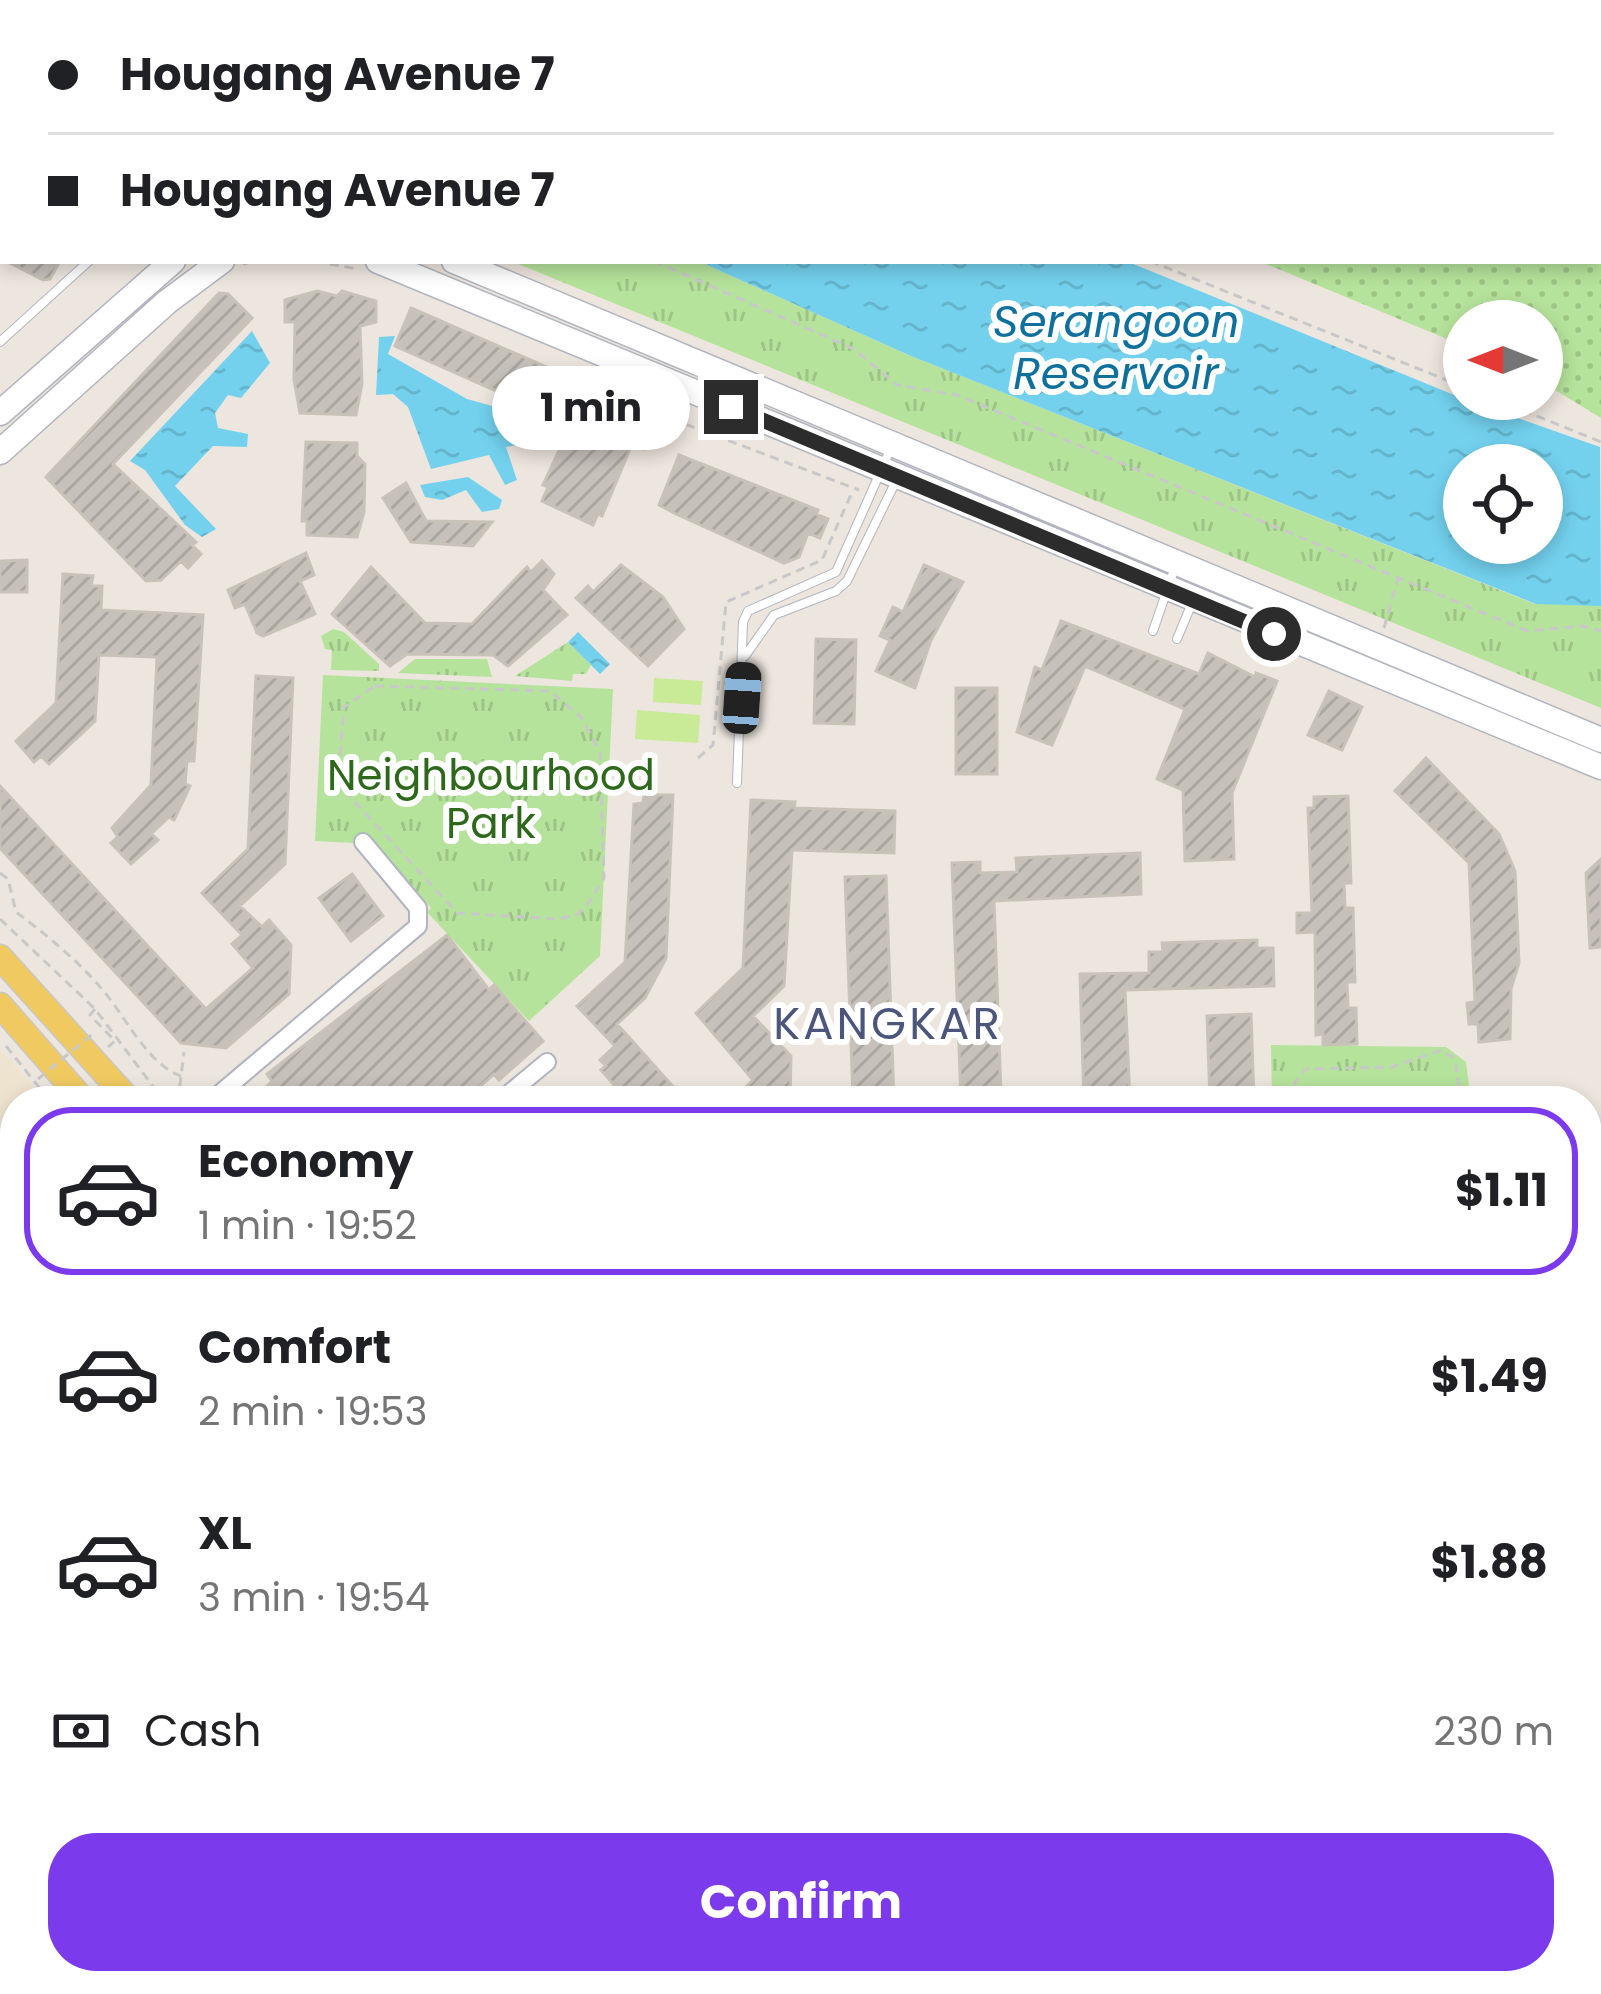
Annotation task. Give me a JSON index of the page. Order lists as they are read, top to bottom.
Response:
{
  "districts": ["KANGKAR"],
  "water": ["Serangoon Reservoir"],
  "parks": ["Neighbourhood Park"],
  "north": "left",
  "page": {
    "banner": ["Hougang Avenue 7", "Hougang Avenue 7"],
    "bubble": "1 min",
    "list": [
      {
        "name": "Economy",
        "note": "1 min · 19:52",
        "value": "$1.11"
      },
      {
        "name": "Comfort",
        "note": "2 min · 19:53",
        "value": "$1.49"
      },
      {
        "name": "XL",
        "note": "3 min · 19:54",
        "value": "$1.88"
      }
    ],
    "pay": ["Cash", "230 m"],
    "buttons": "Confirm"
  }
}
